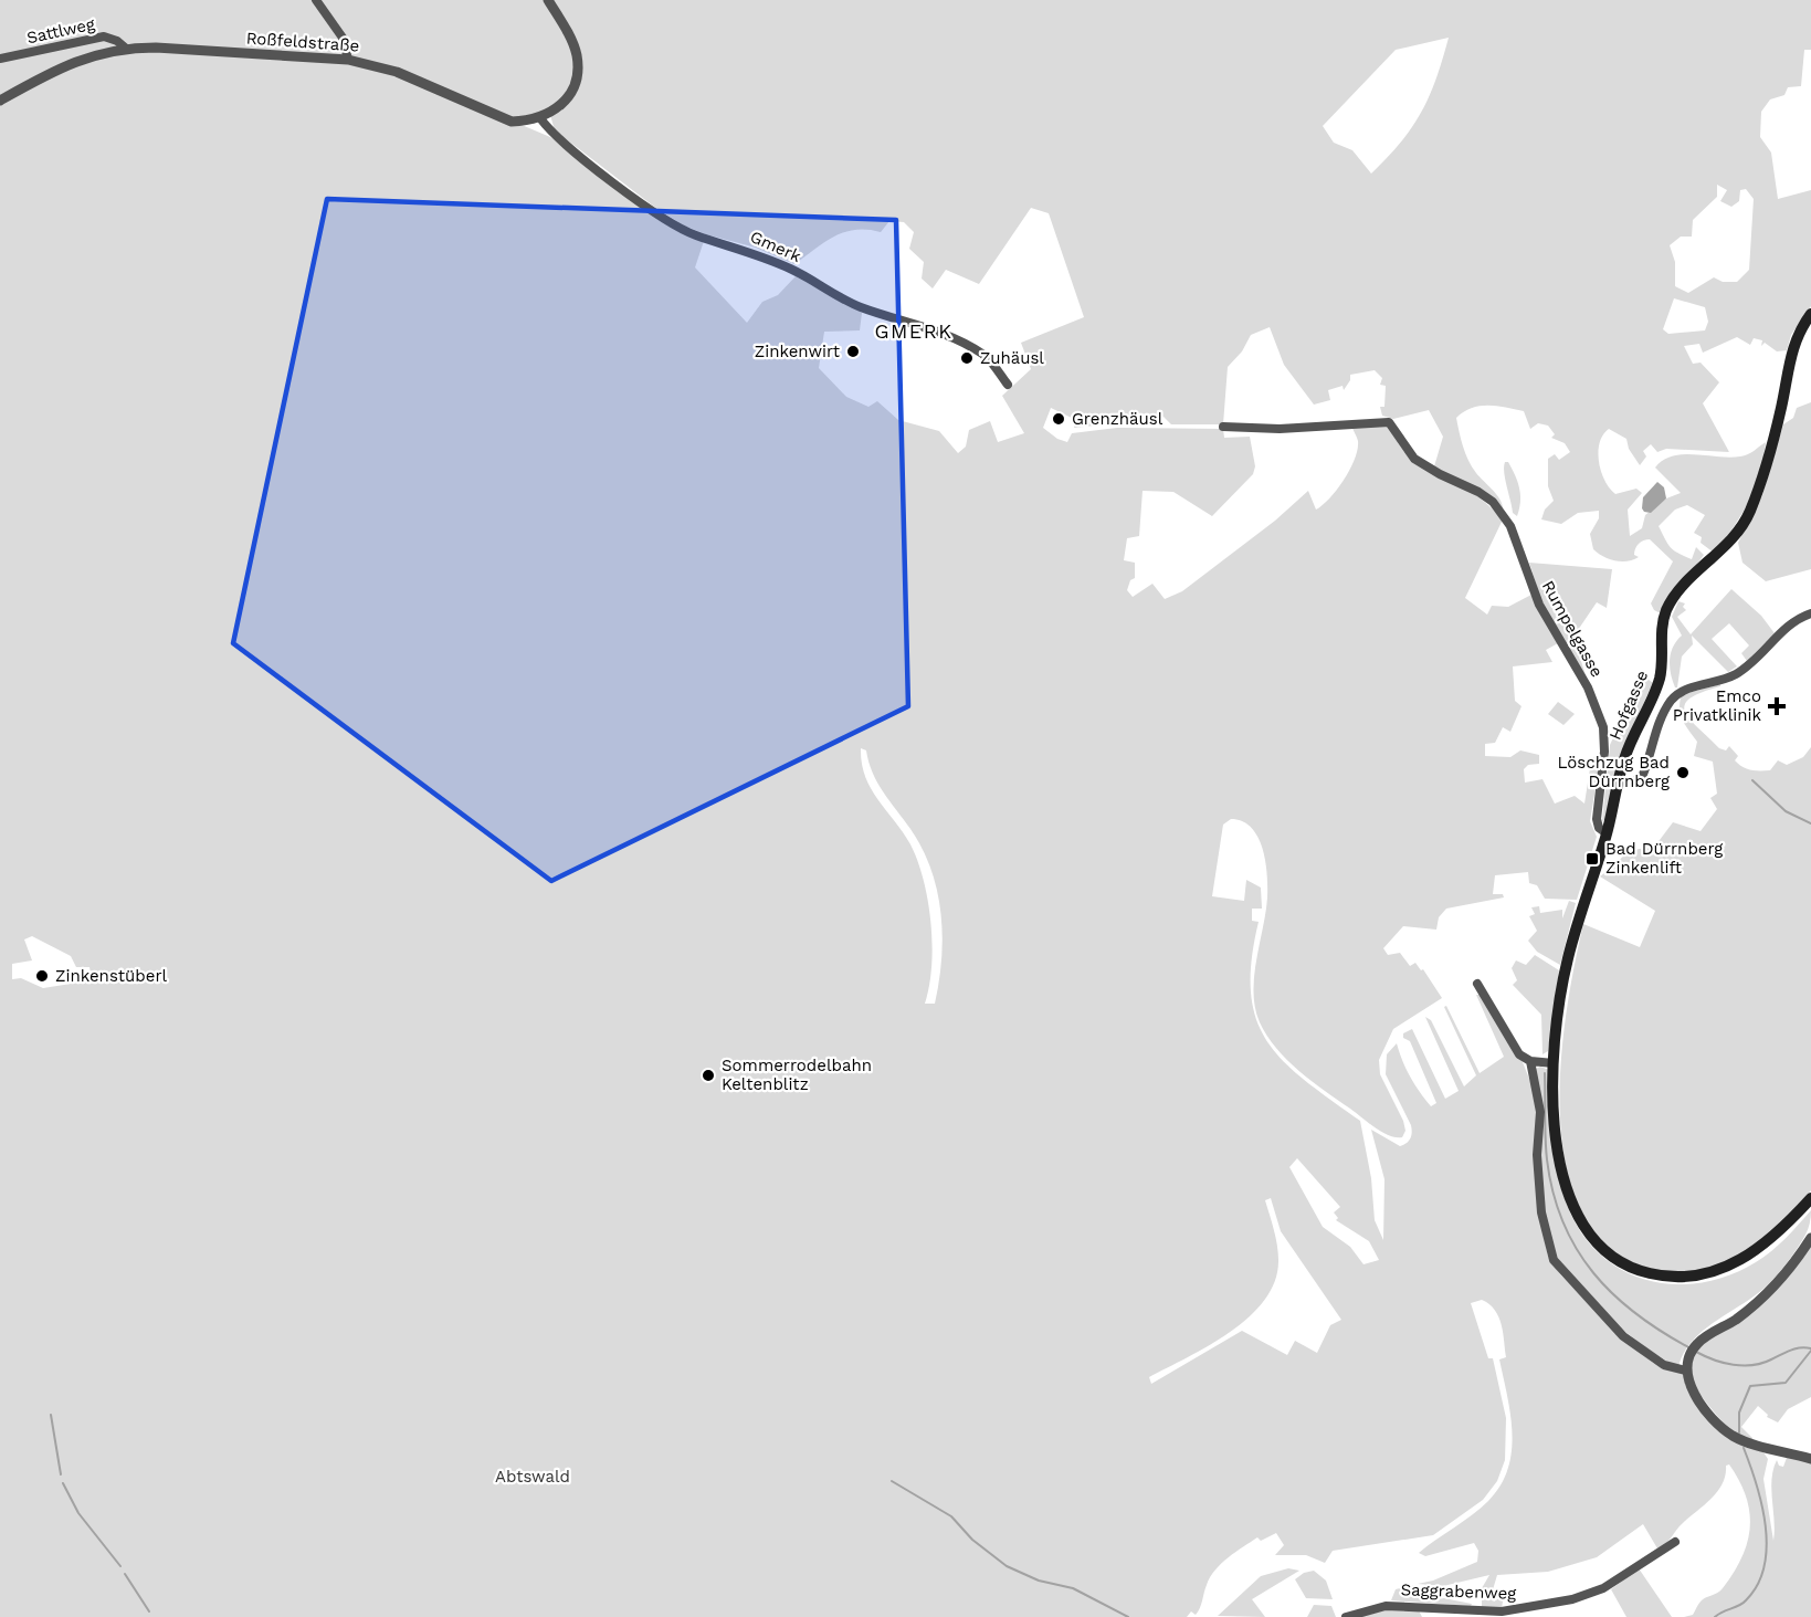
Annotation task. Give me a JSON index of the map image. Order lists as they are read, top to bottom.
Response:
{
  "streets": {
    "main road": ["Hofgasse"],
    "street": [
      "Sattlweg",
      "Roßfeldstraße",
      "Gmerk",
      "Rumpelgasse",
      "Saggrabenweg"
    ]
  },
  "crossings": [
    ["Sattlweg", "Roßfeldstraße"],
    ["Roßfeldstraße", "Gmerk"],
    ["Rumpelgasse", "Hofgasse"]
  ],
  "districts": ["GMERK"],
  "parks": ["Abtswald"],
  "places": {
    "other": [
      "Zinkenwirt",
      "Zuhäusl",
      "Grenzhäusl",
      "Löschzug Bad Dürrnberg",
      "Zinkenstüberl",
      "Sommerrodelbahn Keltenblitz"
    ],
    "health": ["Emco Privatklinik"],
    "transit": ["Bad Dürrnberg Zinkenlift"]
  }
}
